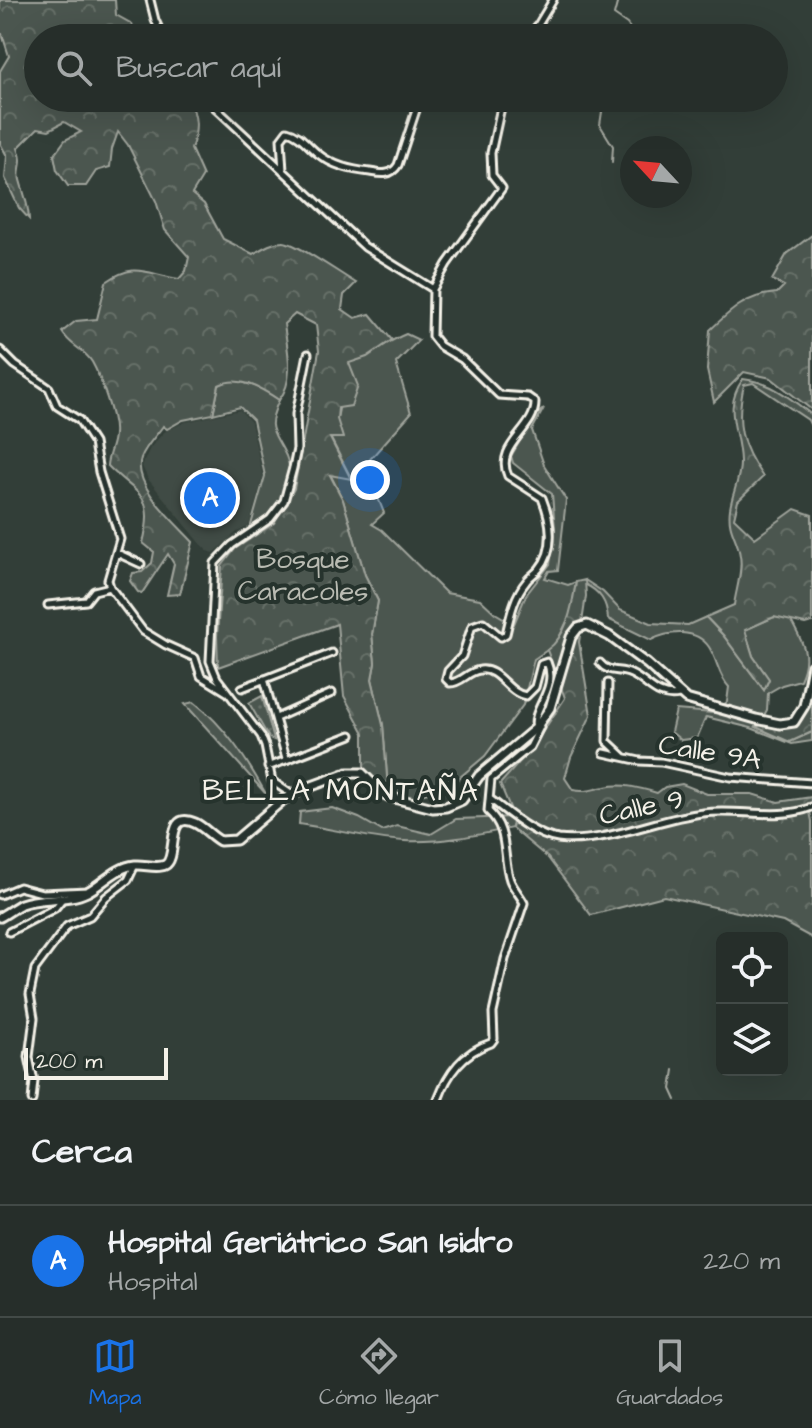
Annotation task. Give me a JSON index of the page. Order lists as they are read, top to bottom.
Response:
{
  "streets": {
    "street": ["Calle 9A", "Calle 9"]
  },
  "districts": ["BELLA MONTAÑA"],
  "parks": ["Bosque Caracoles"],
  "scale_bar": "200 m",
  "north": "top left",
  "page": {
    "search": "Buscar aquí",
    "pins": "A",
    "scale": "200 m",
    "heading": "Cerca",
    "list": [
      {
        "mark": "A",
        "name": "Hospital Geriátrico San Isidro",
        "note": "Hospital",
        "value": "220 m"
      }
    ],
    "nav": ["Mapa", "Cómo llegar", "Guardados"]
  }
}
